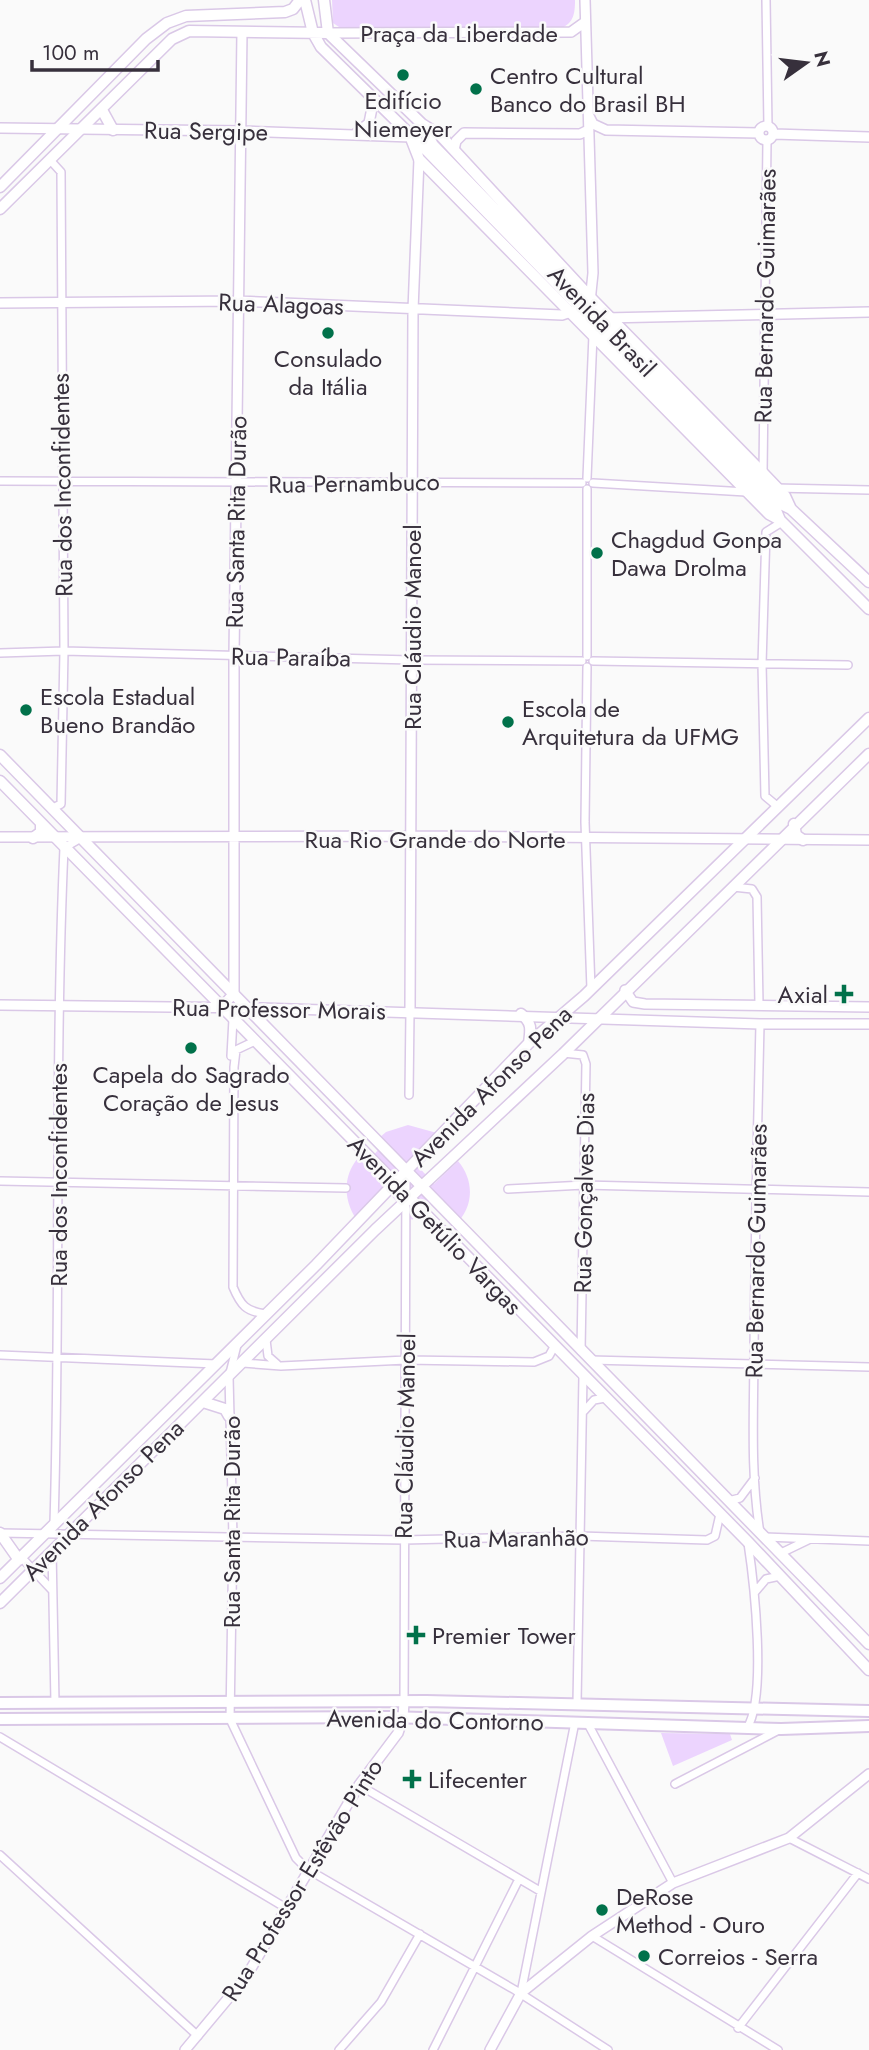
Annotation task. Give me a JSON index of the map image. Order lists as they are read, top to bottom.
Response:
{
  "streets": {
    "main road": [
      "Praça da Liberdade",
      "Avenida Brasil",
      "Avenida Afonso Pena",
      "Avenida Getúlio Vargas",
      "Avenida do Contorno"
    ],
    "street": [
      "Rua Sergipe",
      "Rua Bernardo Guimarães",
      "Rua Alagoas",
      "Rua Pernambuco",
      "Rua dos Inconfidentes",
      "Rua Santa Rita Durão",
      "Rua Cláudio Manoel",
      "Rua Paraíba",
      "Rua Rio Grande do Norte",
      "Rua Professor Morais",
      "Rua Gonçalves Dias",
      "Rua Maranhão",
      "Rua Professor Estêvão Pinto"
    ]
  },
  "crossings": [
    ["Praça da Liberdade", "Avenida Brasil"],
    ["Praça da Liberdade", "Rua Santa Rita Durão"],
    ["Rua Sergipe", "Avenida Brasil"],
    ["Rua Sergipe", "Rua Santa Rita Durão"],
    ["Rua Bernardo Guimarães", "Rua Alagoas"],
    ["Rua Bernardo Guimarães", "Avenida Brasil"],
    ["Rua Bernardo Guimarães", "Rua Professor Morais"],
    ["Rua Bernardo Guimarães", "Avenida Getúlio Vargas"],
    ["Rua Alagoas", "Avenida Brasil"],
    ["Rua Alagoas", "Rua dos Inconfidentes"],
    ["Rua Alagoas", "Rua Santa Rita Durão"],
    ["Rua Alagoas", "Rua Cláudio Manoel"],
    ["Avenida Brasil", "Rua Pernambuco"],
    ["Avenida Brasil", "Rua Cláudio Manoel"],
    ["Rua Pernambuco", "Rua dos Inconfidentes"],
    ["Rua Pernambuco", "Rua Santa Rita Durão"],
    ["Rua Pernambuco", "Rua Cláudio Manoel"],
    ["Rua dos Inconfidentes", "Rua Paraíba"],
    ["Rua dos Inconfidentes", "Rua Professor Morais"],
    ["Rua dos Inconfidentes", "Avenida Afonso Pena"],
    ["Rua dos Inconfidentes", "Avenida Getúlio Vargas"],
    ["Rua Santa Rita Durão", "Rua Paraíba"],
    ["Rua Santa Rita Durão", "Rua Rio Grande do Norte"],
    ["Rua Santa Rita Durão", "Avenida Afonso Pena"],
    ["Rua Santa Rita Durão", "Avenida Getúlio Vargas"],
    ["Rua Santa Rita Durão", "Rua Maranhão"],
    ["Rua Santa Rita Durão", "Avenida do Contorno"],
    ["Rua Cláudio Manoel", "Rua Paraíba"],
    ["Rua Cláudio Manoel", "Rua Rio Grande do Norte"],
    ["Rua Cláudio Manoel", "Rua Professor Morais"],
    ["Rua Cláudio Manoel", "Avenida Afonso Pena"],
    ["Rua Cláudio Manoel", "Avenida Getúlio Vargas"],
    ["Rua Cláudio Manoel", "Rua Maranhão"],
    ["Rua Cláudio Manoel", "Avenida do Contorno"],
    ["Rua Cláudio Manoel", "Rua Professor Estêvão Pinto"],
    ["Rua Rio Grande do Norte", "Avenida Afonso Pena"],
    ["Rua Rio Grande do Norte", "Avenida Getúlio Vargas"],
    ["Rua Professor Morais", "Avenida Afonso Pena"],
    ["Rua Professor Morais", "Avenida Getúlio Vargas"],
    ["Avenida Afonso Pena", "Rua Gonçalves Dias"],
    ["Avenida Afonso Pena", "Avenida Getúlio Vargas"],
    ["Avenida Afonso Pena", "Rua Maranhão"],
    ["Rua Gonçalves Dias", "Avenida Getúlio Vargas"],
    ["Avenida Getúlio Vargas", "Rua Maranhão"],
    ["Avenida do Contorno", "Rua Professor Estêvão Pinto"]
  ],
  "places": {
    "other": [
      "Edifício Niemeyer",
      "Centro Cultural Banco do Brasil BH",
      "Consulado da Itália",
      "Chagdud Gonpa Dawa Drolma",
      "Escola Estadual Bueno Brandão",
      "Escola de Arquitetura da UFMG",
      "Capela do Sagrado Coração de Jesus",
      "DeRose Method - Ouro",
      "Correios - Serra"
    ],
    "health": ["Axial", "Premier Tower", "Lifecenter"]
  },
  "scale_bar": "100 m",
  "north": "right"
}
